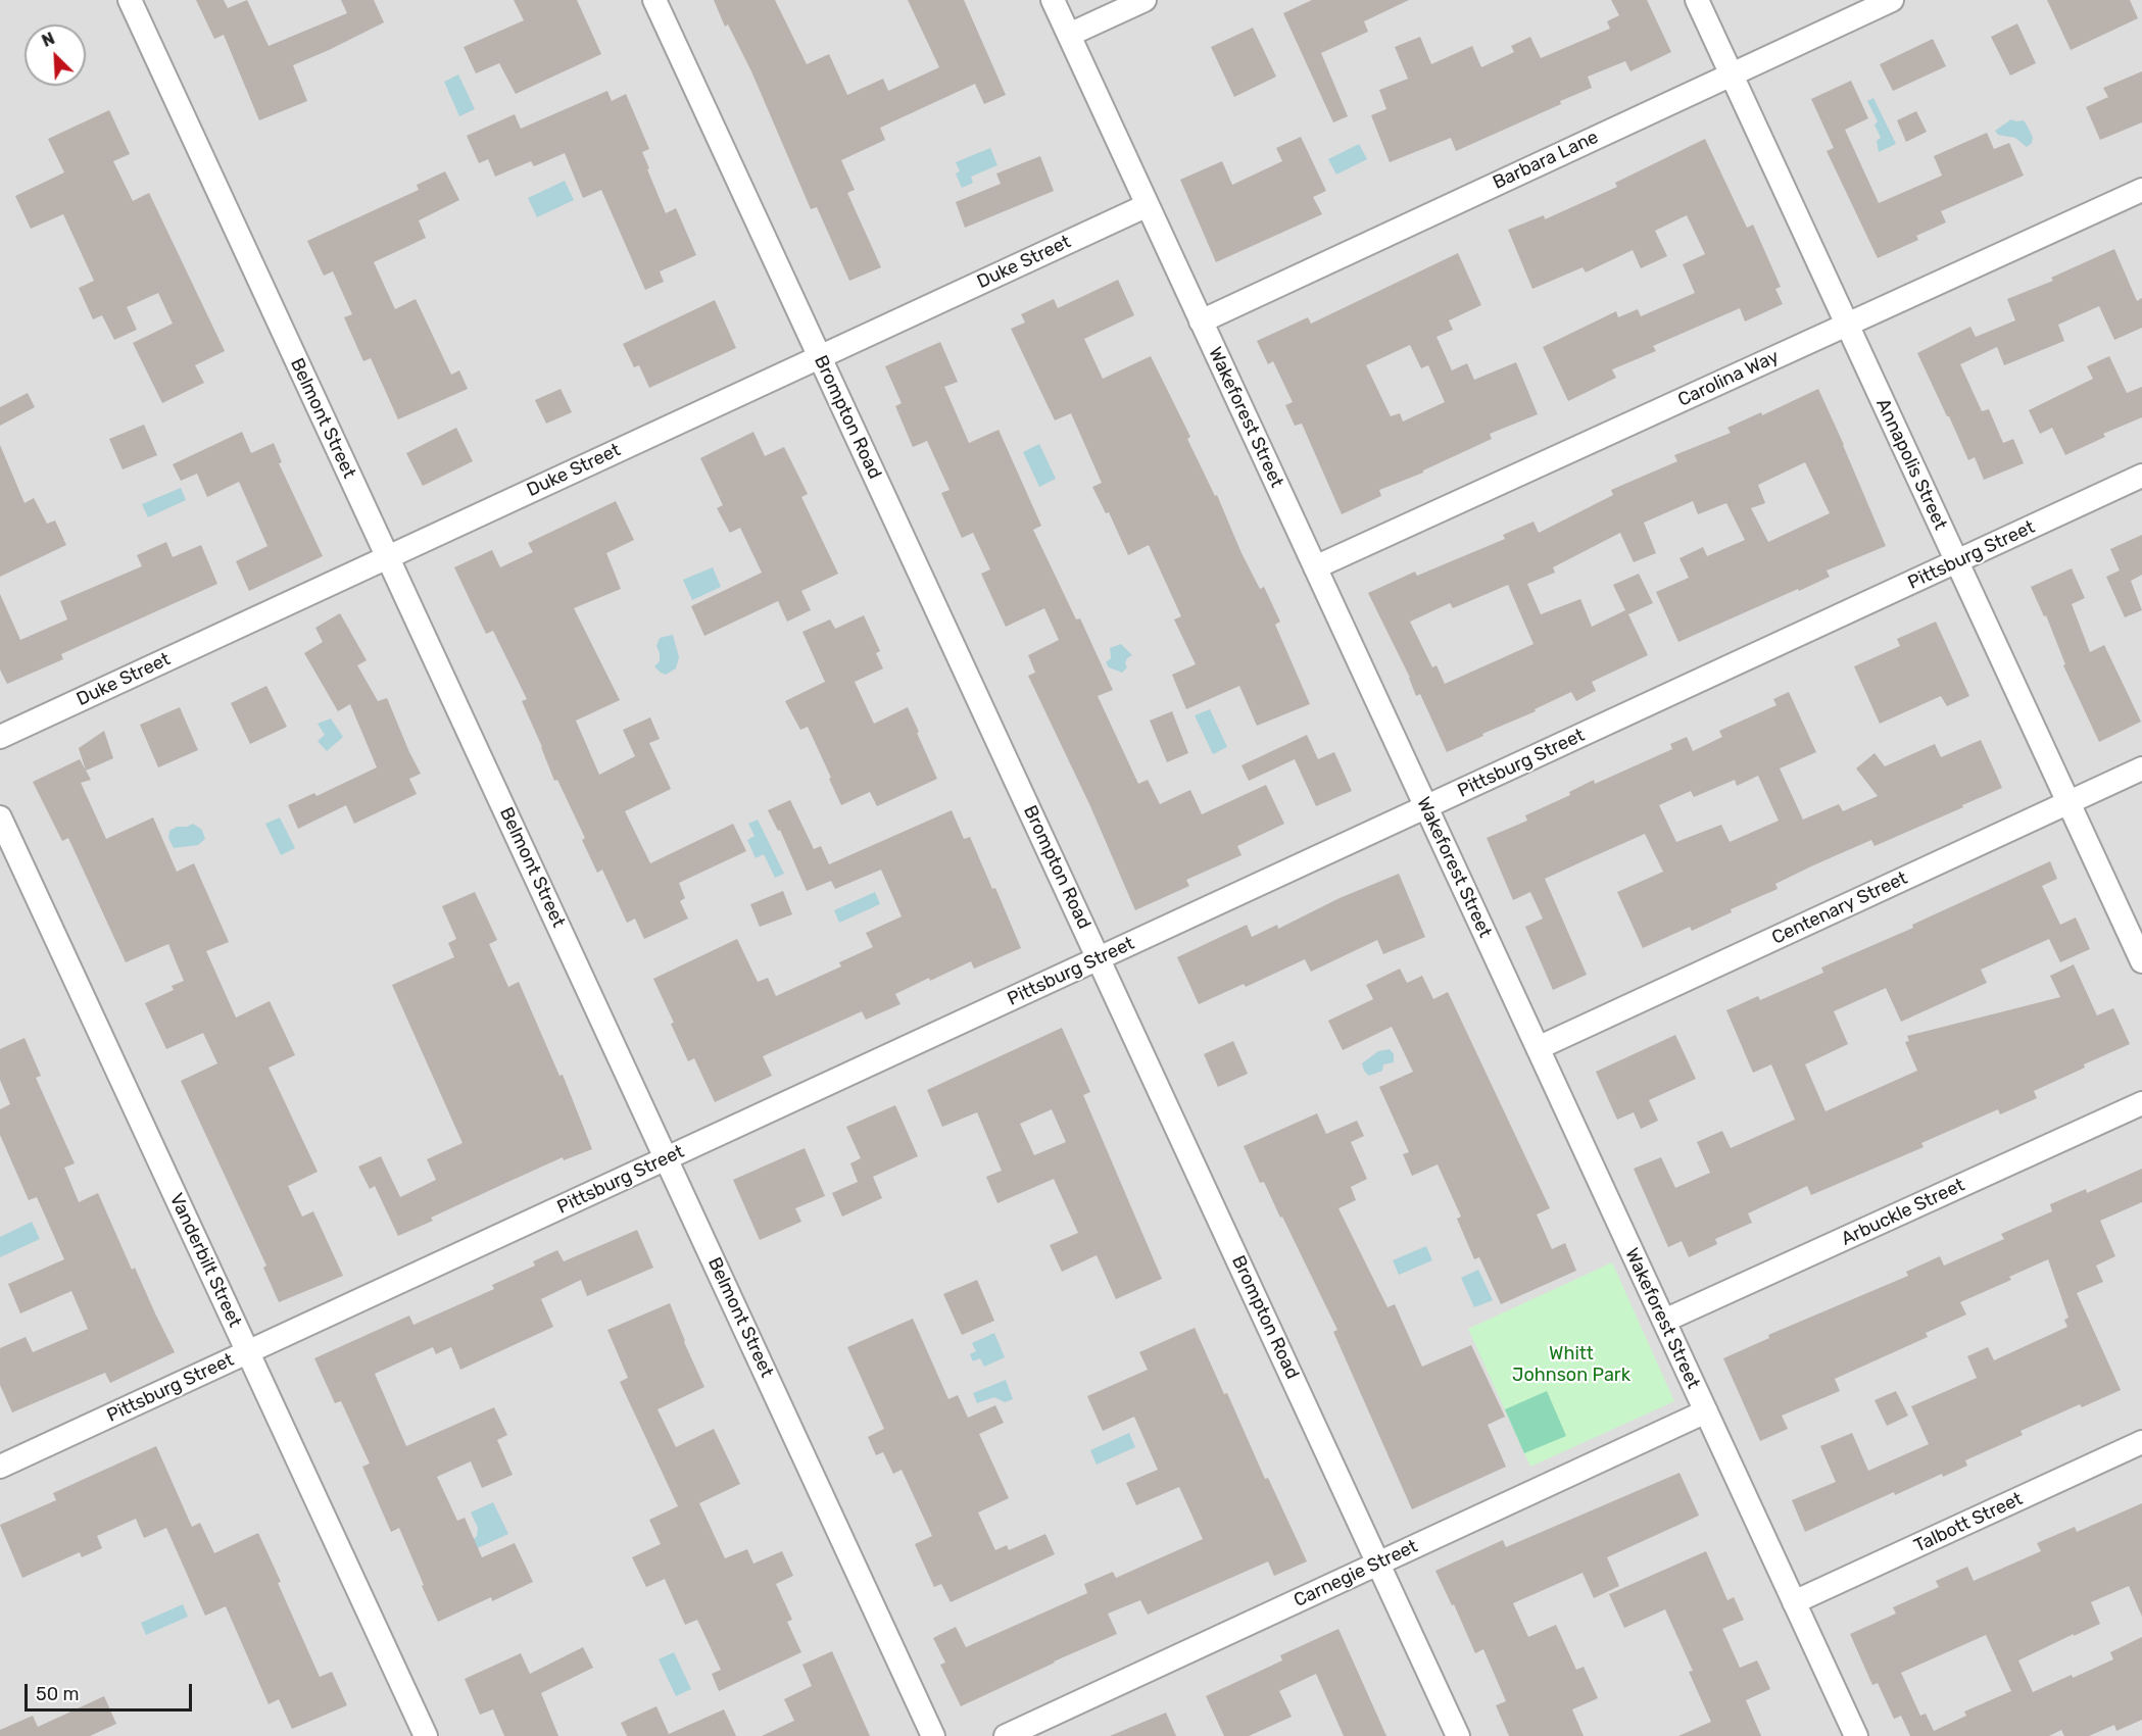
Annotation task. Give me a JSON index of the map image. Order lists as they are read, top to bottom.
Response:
{
  "streets": {
    "street": [
      "Barbara Lane",
      "Duke Street",
      "Carolina Way",
      "Brompton Road",
      "Wakeforest Street",
      "Belmont Street",
      "Annapolis Street",
      "Pittsburg Street",
      "Centenary Street",
      "Arbuckle Street",
      "Vanderbilt Street",
      "Talbott Street",
      "Carnegie Street"
    ]
  },
  "crossings": [
    ["Barbara Lane", "Wakeforest Street"],
    ["Barbara Lane", "Annapolis Street"],
    ["Duke Street", "Brompton Road"],
    ["Duke Street", "Wakeforest Street"],
    ["Duke Street", "Belmont Street"],
    ["Carolina Way", "Wakeforest Street"],
    ["Carolina Way", "Annapolis Street"],
    ["Brompton Road", "Pittsburg Street"],
    ["Brompton Road", "Carnegie Street"],
    ["Wakeforest Street", "Pittsburg Street"],
    ["Wakeforest Street", "Centenary Street"],
    ["Wakeforest Street", "Arbuckle Street"],
    ["Wakeforest Street", "Talbott Street"],
    ["Wakeforest Street", "Carnegie Street"],
    ["Belmont Street", "Pittsburg Street"],
    ["Annapolis Street", "Pittsburg Street"],
    ["Annapolis Street", "Centenary Street"],
    ["Pittsburg Street", "Vanderbilt Street"]
  ],
  "parks": ["Whitt Johnson Park"],
  "scale_bar": "50 m",
  "north": "top left"
}
